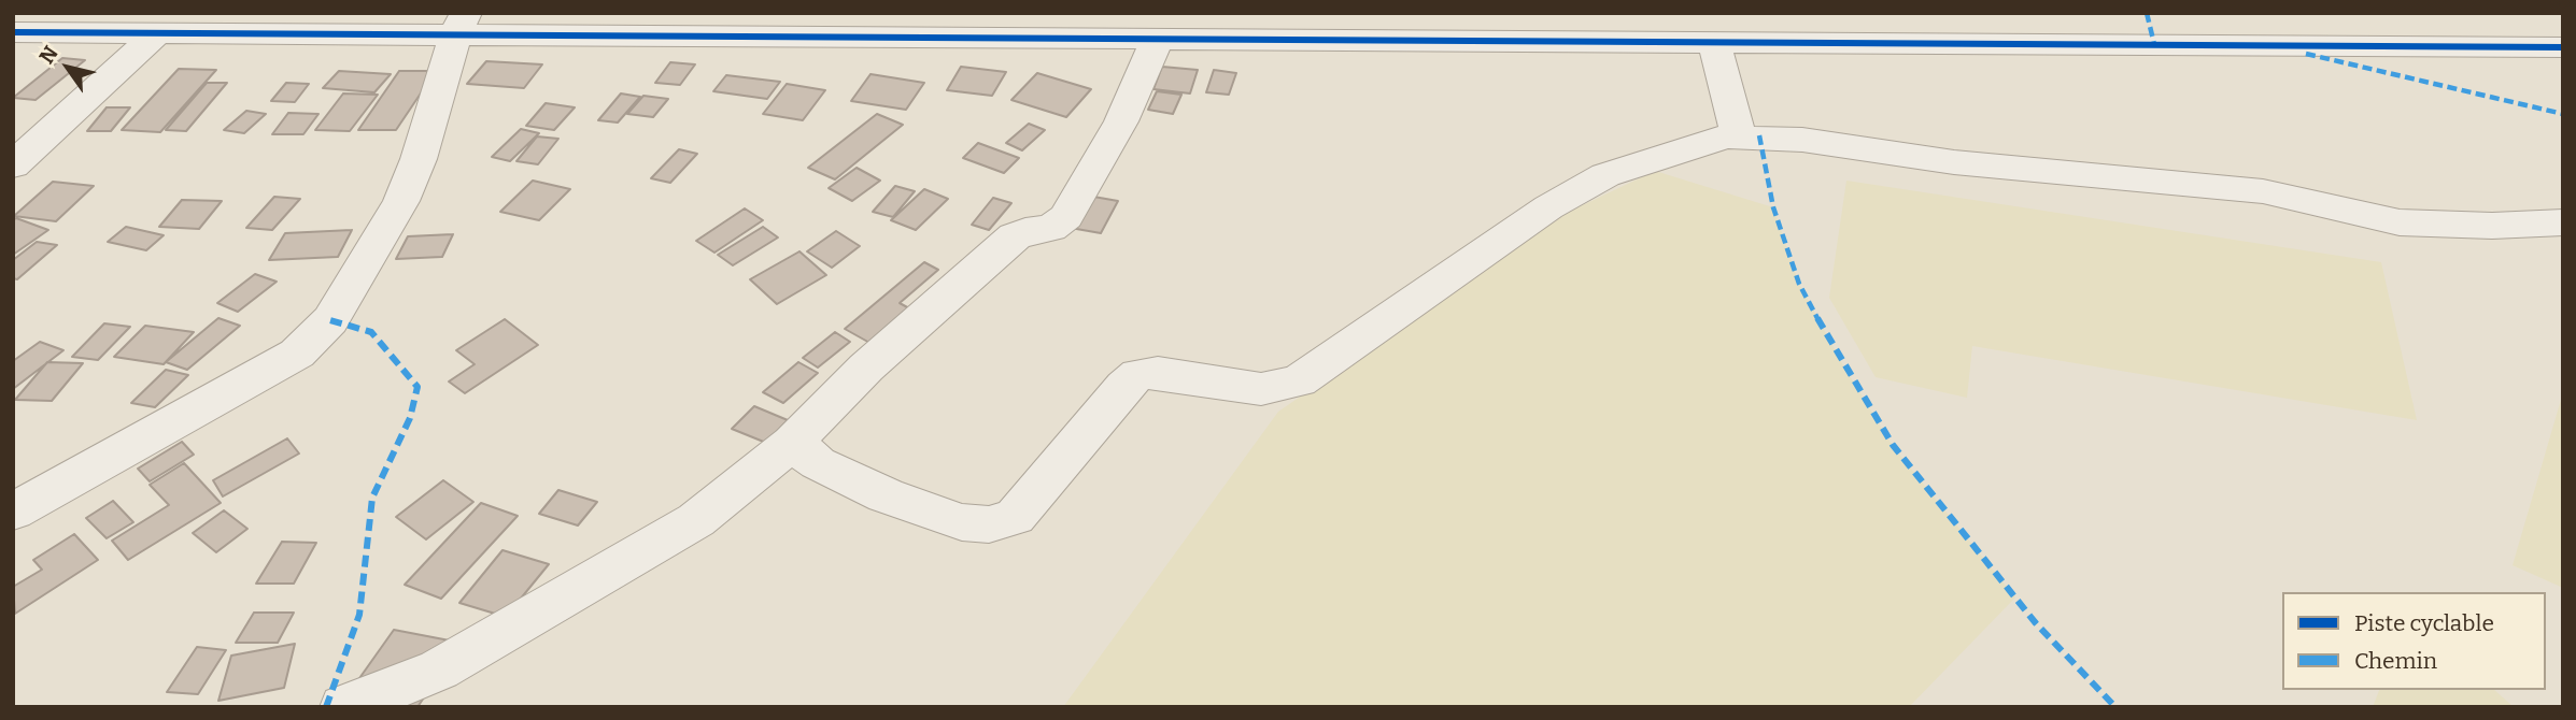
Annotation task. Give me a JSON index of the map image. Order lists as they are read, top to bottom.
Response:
{
  "legend": ["Piste cyclable", "Chemin"],
  "north": "top left"
}
